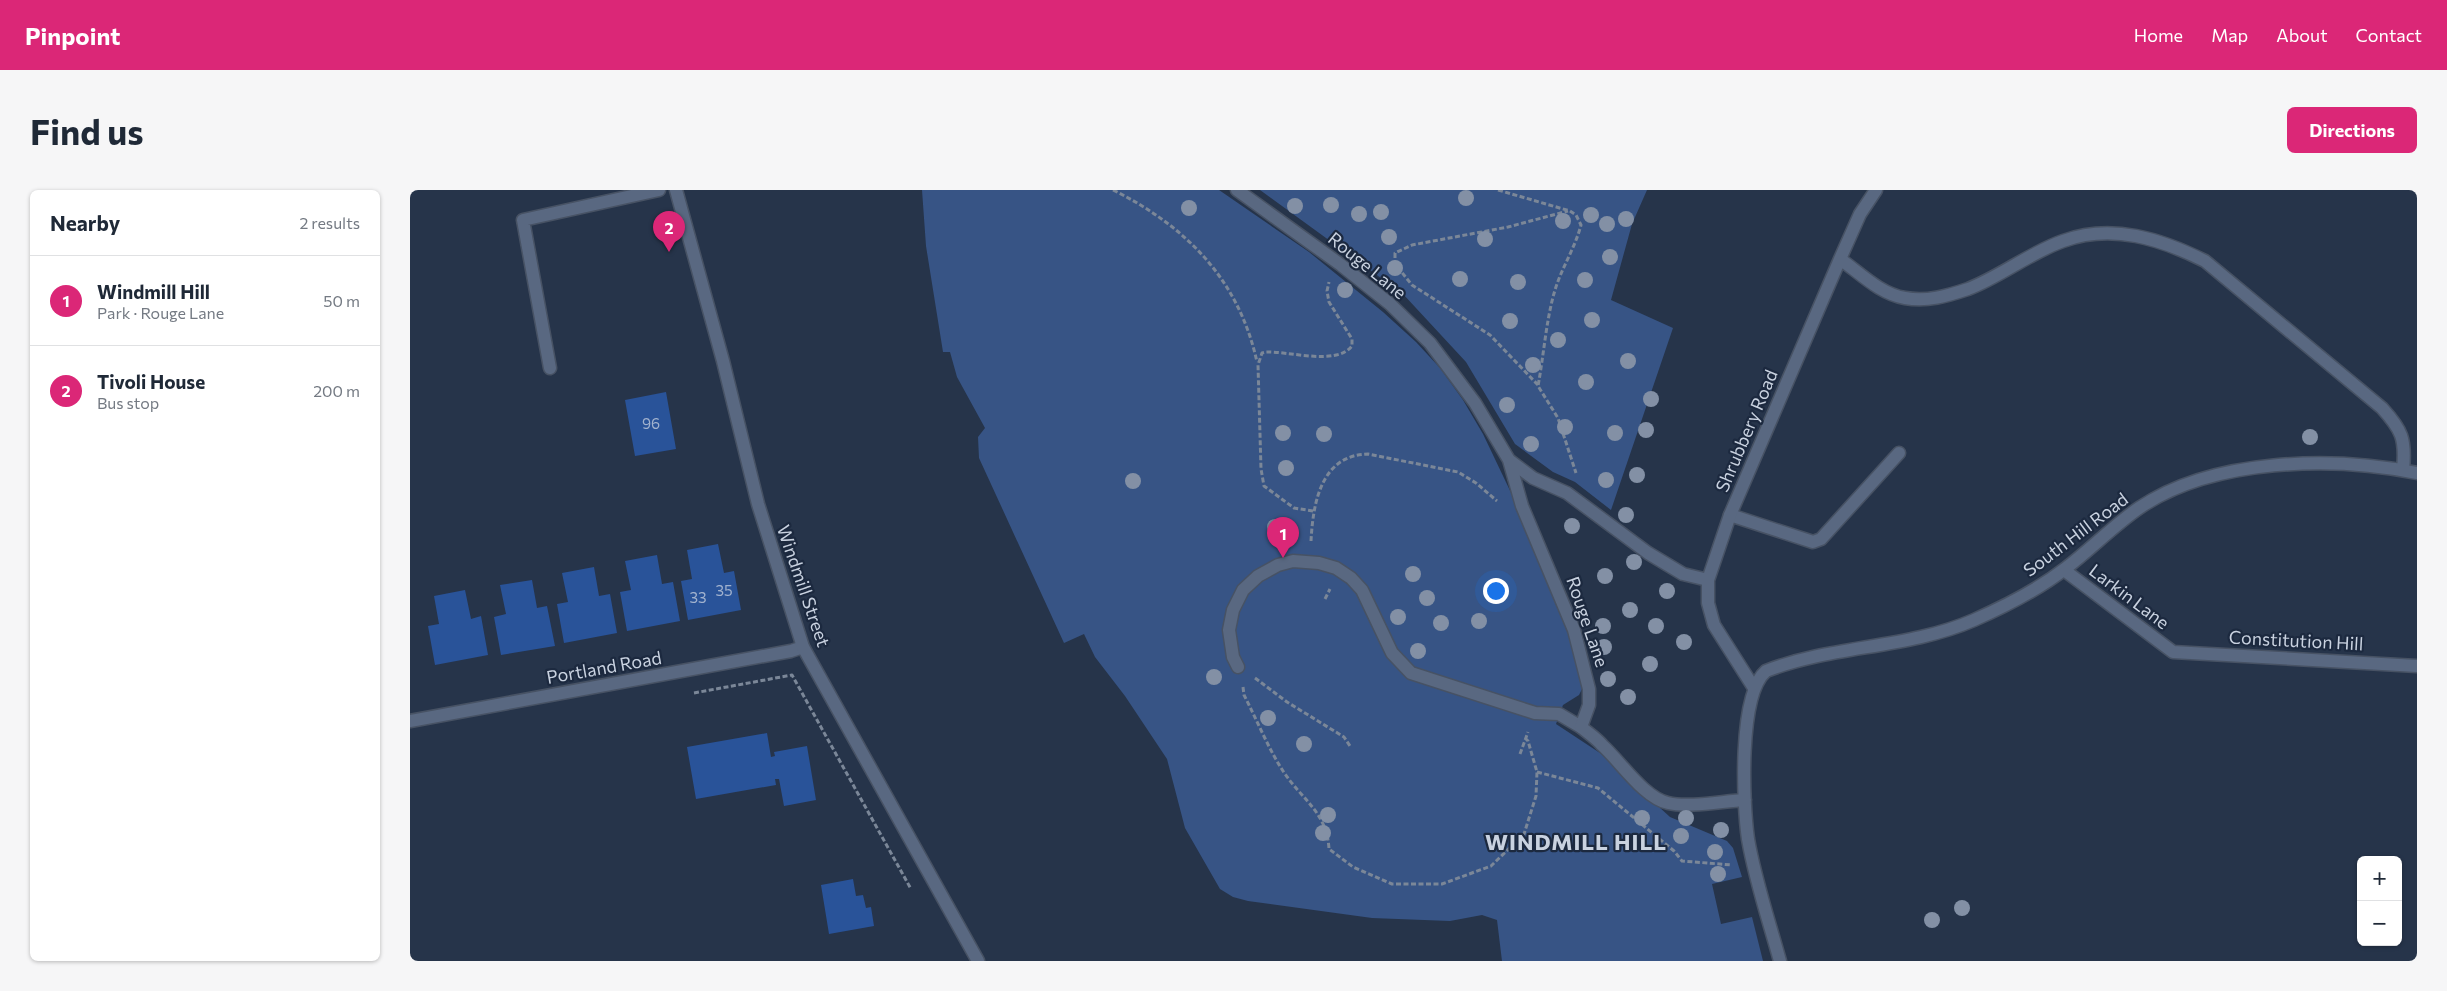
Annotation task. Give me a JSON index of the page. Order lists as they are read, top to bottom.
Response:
{
  "streets": {
    "street": [
      "Rouge Lane",
      "Shrubbery Road",
      "South Hill Road",
      "Windmill Street",
      "Larkin Lane",
      "Constitution Hill",
      "Portland Road"
    ]
  },
  "crossings": [
    ["Rouge Lane", "Shrubbery Road"],
    ["Shrubbery Road", "South Hill Road"],
    ["South Hill Road", "Larkin Lane"],
    ["Windmill Street", "Portland Road"],
    ["Larkin Lane", "Constitution Hill"]
  ],
  "districts": ["WINDMILL HILL"],
  "house_numbers": ["96", "35", "33"],
  "page": {
    "header": "Pinpoint",
    "nav": [
      "Home",
      "Map",
      "About",
      "Contact"
    ],
    "buttons": "Directions",
    "title": "Find us",
    "heading": ["Nearby", "2 results"],
    "pins": ["2", "1"],
    "list": [
      {
        "mark": "1",
        "name": "Windmill Hill",
        "note": "Park · Rouge Lane",
        "value": "50 m"
      },
      {
        "mark": "2",
        "name": "Tivoli House",
        "note": "Bus stop",
        "value": "200 m"
      }
    ],
    "map_buttons": ["+", "−"]
  }
}
